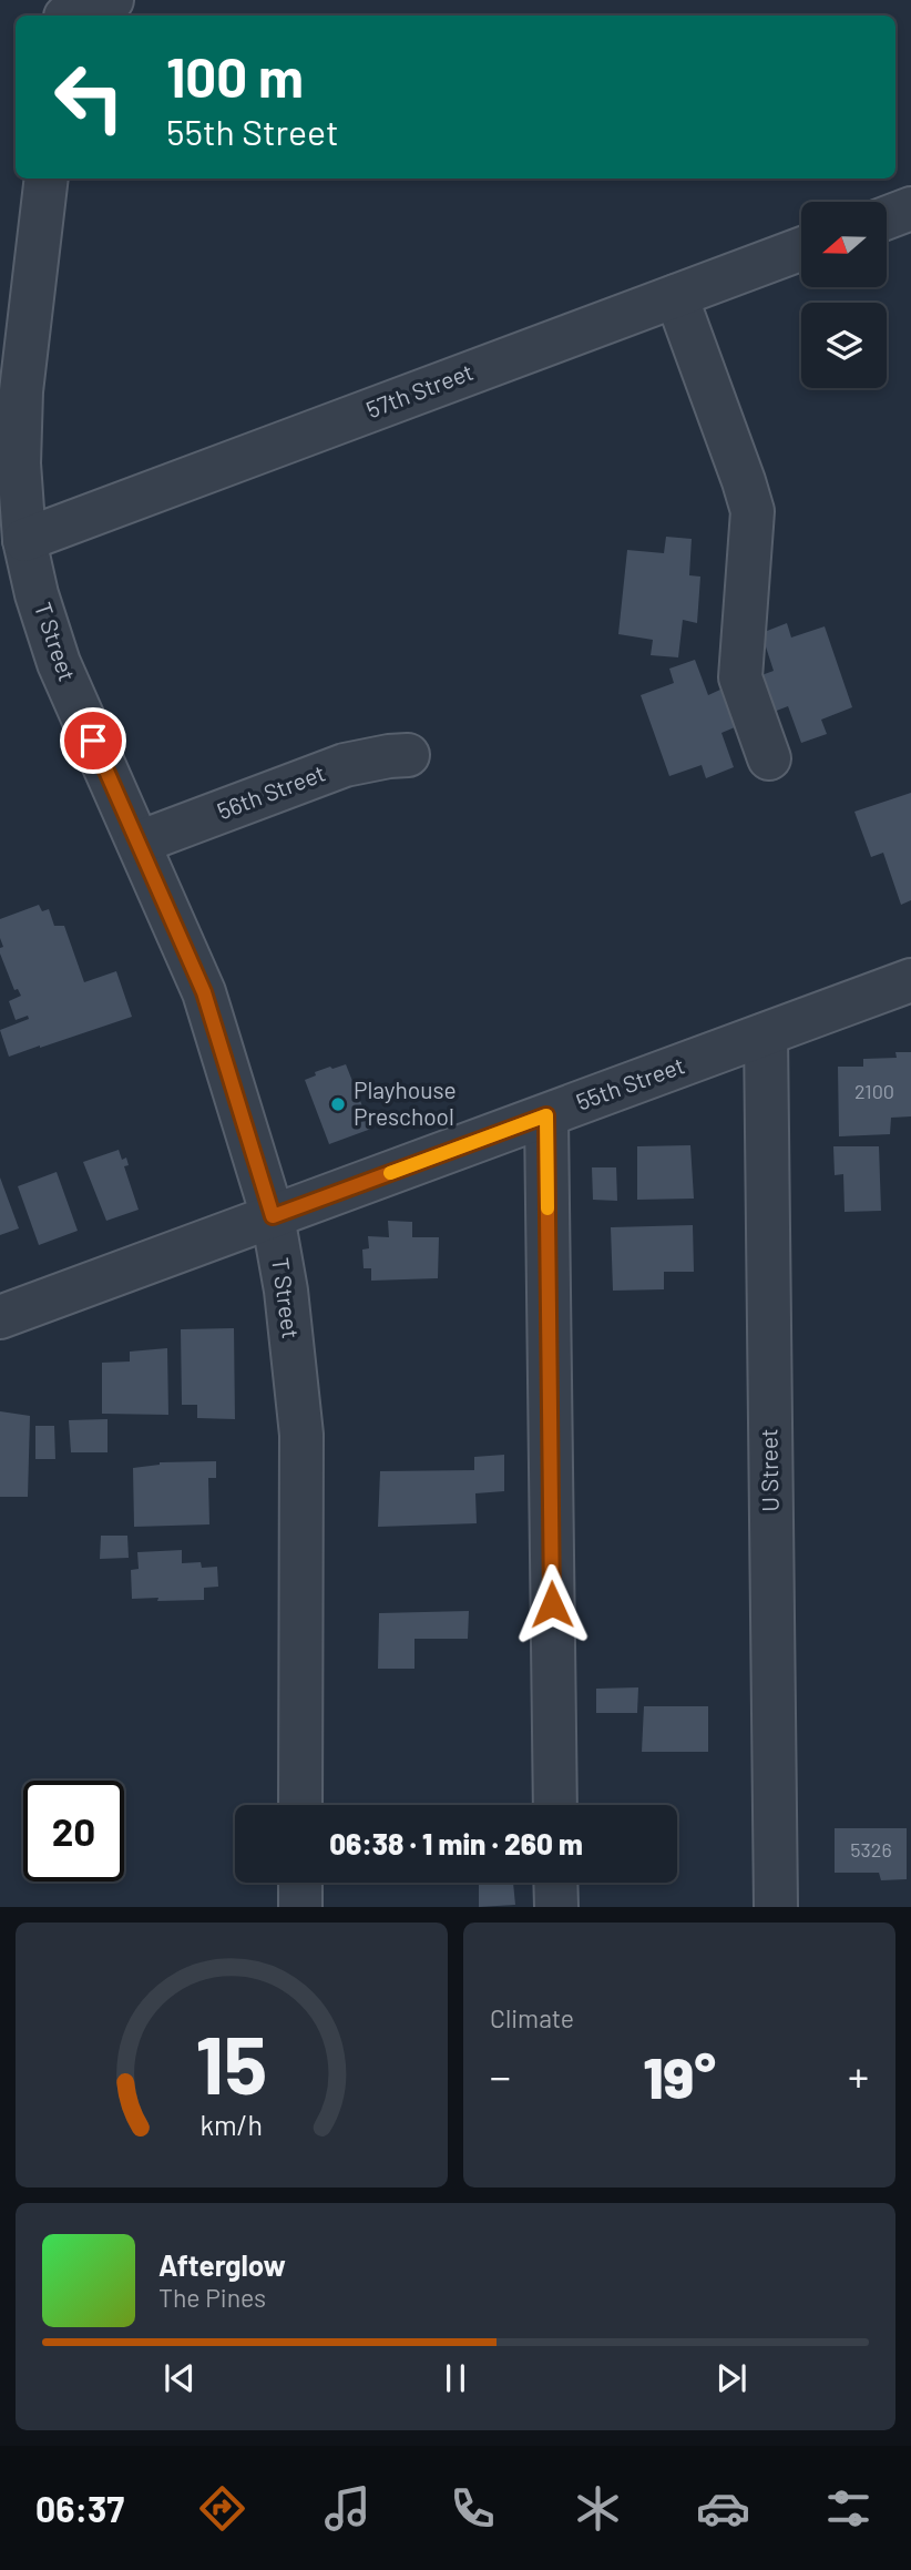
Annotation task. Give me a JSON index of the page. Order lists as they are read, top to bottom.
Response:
{
  "streets": {
    "street": [
      "57th Street",
      "T Street",
      "56th Street",
      "55th Street",
      "U Street"
    ]
  },
  "crossings": [
    ["57th Street", "T Street"],
    ["T Street", "56th Street"],
    ["T Street", "55th Street"],
    ["55th Street", "U Street"]
  ],
  "places": ["Playhouse Preschool"],
  "house_numbers": ["2100", "5326"],
  "north": "left",
  "page": {
    "turn": ["100 m", "55th Street"],
    "limit": "20",
    "trip": "06:38 · 1 min · 260 m",
    "tile": "Climate",
    "heat": ["−", "19°", "+"],
    "song": ["Afterglow", "The Pines"],
    "tabs": "06:37",
    "gauge": ["15", "km/h"]
  }
}
